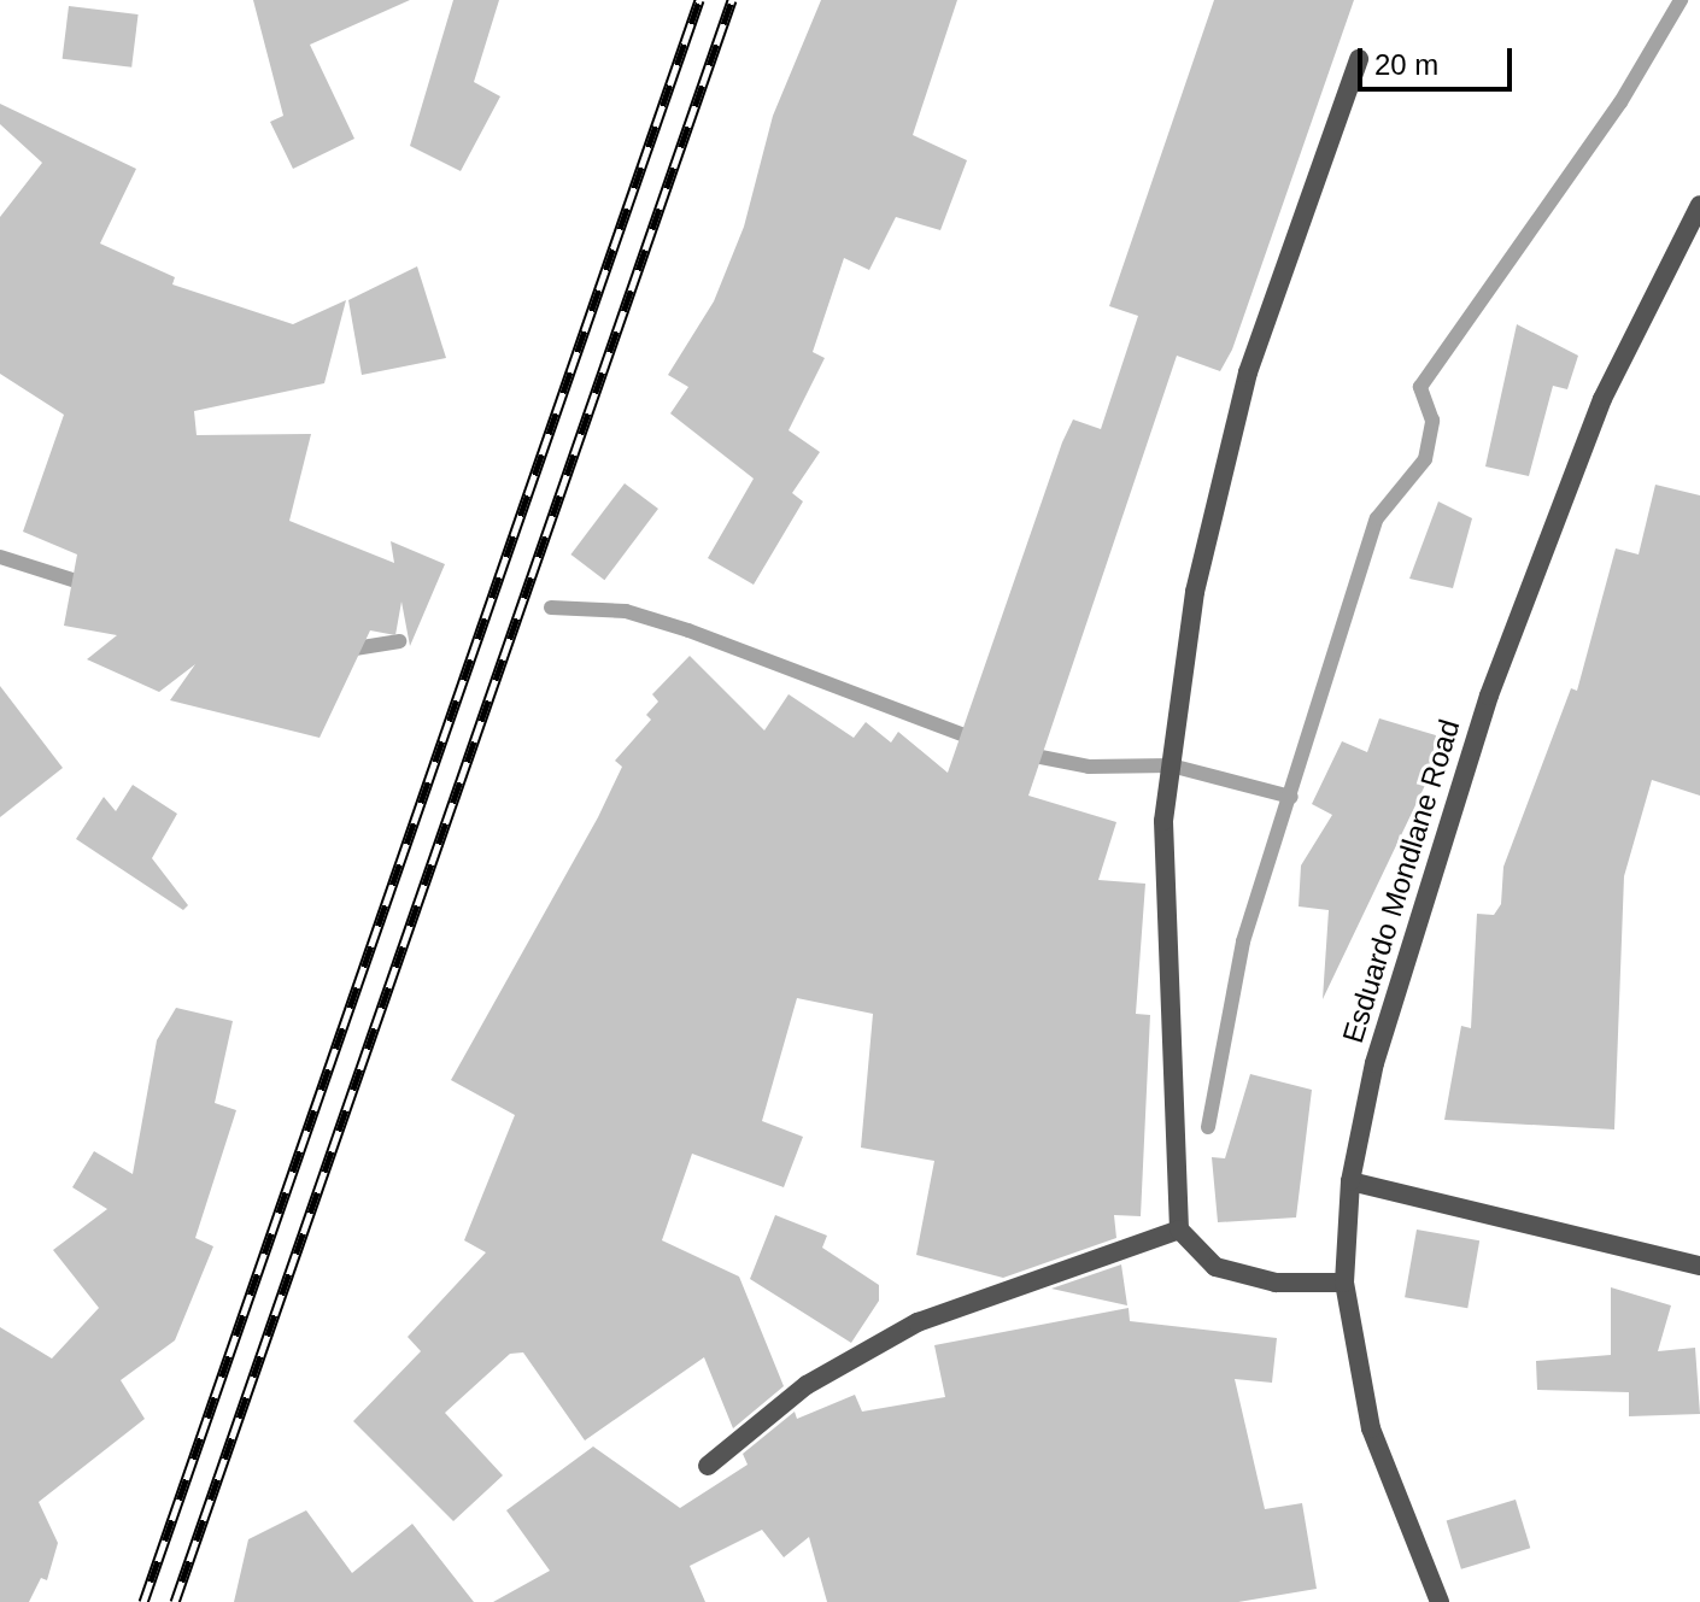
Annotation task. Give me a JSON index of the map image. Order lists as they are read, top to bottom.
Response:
{
  "streets": {
    "street": ["Esduardo Mondlane Road"]
  },
  "scale_bar": "20 m"
}
